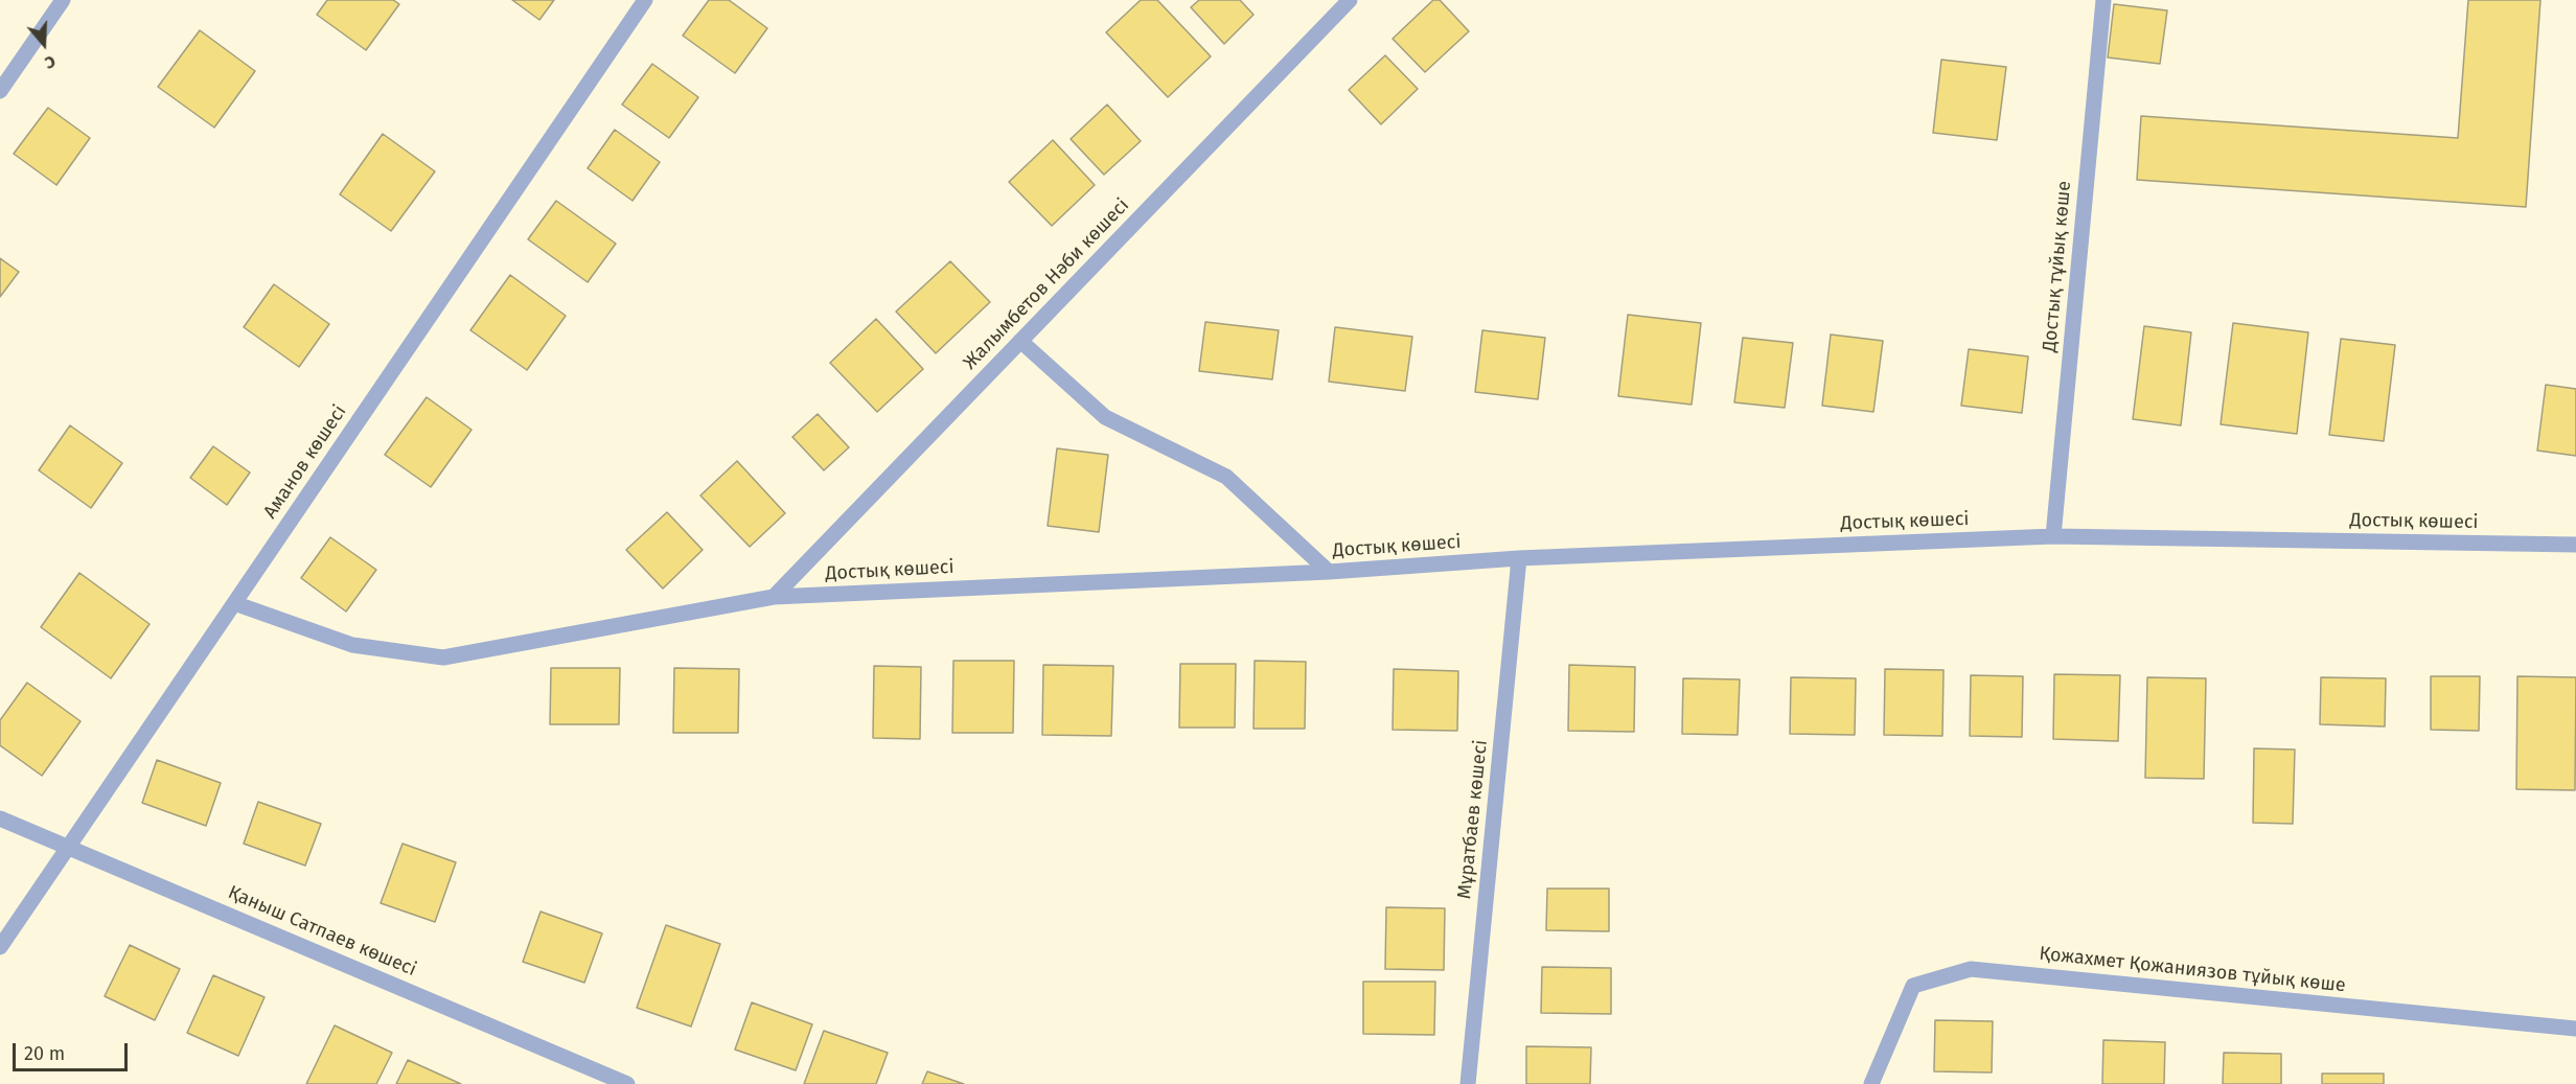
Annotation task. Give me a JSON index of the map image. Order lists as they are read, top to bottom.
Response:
{
  "streets": {
    "street": [
      "Достық тұйық көше",
      "Жалымбетов Нәби көшесі",
      "Аманов көшесі",
      "Достық көшесі",
      "Мұратбаев көшесі",
      "Қаныш Сатпаев көшесі",
      "Қожахмет Қожаниязов тұйық көше"
    ]
  },
  "crossings": [
    ["Достық тұйық көше", "Достық көшесі"],
    ["Жалымбетов Нәби көшесі", "Достық көшесі"],
    ["Аманов көшесі", "Достық көшесі"],
    ["Аманов көшесі", "Қаныш Сатпаев көшесі"],
    ["Достық көшесі", "Мұратбаев көшесі"]
  ],
  "scale_bar": "20 m",
  "north": "bottom"
}
